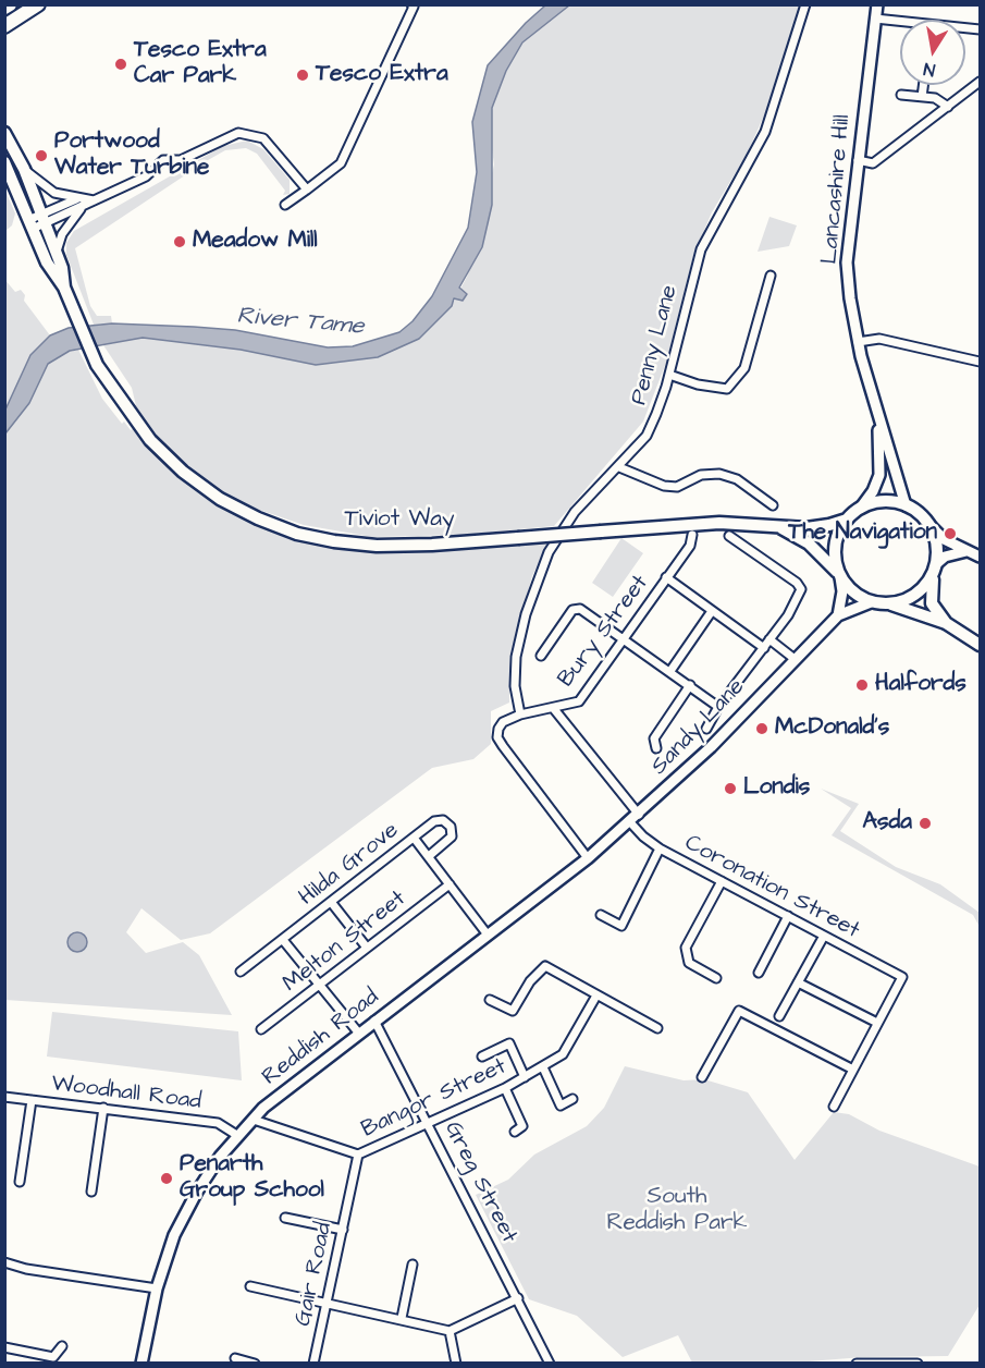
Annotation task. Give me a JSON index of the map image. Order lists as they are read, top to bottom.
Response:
{
  "streets": {
    "main road": [
      "Lancashire Hill",
      "Tiviot Way",
      "Sandy Lane",
      "Reddish Road"
    ],
    "street": [
      "Penny Lane",
      "Bury Street",
      "Hilda Grove",
      "Coronation Street",
      "Melton Street",
      "Woodhall Road",
      "Bangor Street",
      "Greg Street",
      "Gair Road"
    ]
  },
  "crossings": [
    ["Lancashire Hill", "Tiviot Way"],
    ["Lancashire Hill", "Sandy Lane"],
    ["Penny Lane", "Bury Street"],
    ["Tiviot Way", "Sandy Lane"],
    ["Sandy Lane", "Coronation Street"],
    ["Sandy Lane", "Reddish Road"],
    ["Coronation Street", "Reddish Road"],
    ["Reddish Road", "Woodhall Road"],
    ["Reddish Road", "Bangor Street"],
    ["Reddish Road", "Greg Street"],
    ["Bangor Street", "Greg Street"],
    ["Bangor Street", "Gair Road"]
  ],
  "water": ["River Tame"],
  "parks": ["South Reddish Park"],
  "places": [
    "Tesco Extra Car Park",
    "Tesco Extra",
    "Portwood Water Turbine",
    "Meadow Mill",
    "The Navigation",
    "Halfords",
    "McDonald's",
    "Londis",
    "Asda",
    "Penarth Group School"
  ],
  "north": "bottom"
}
